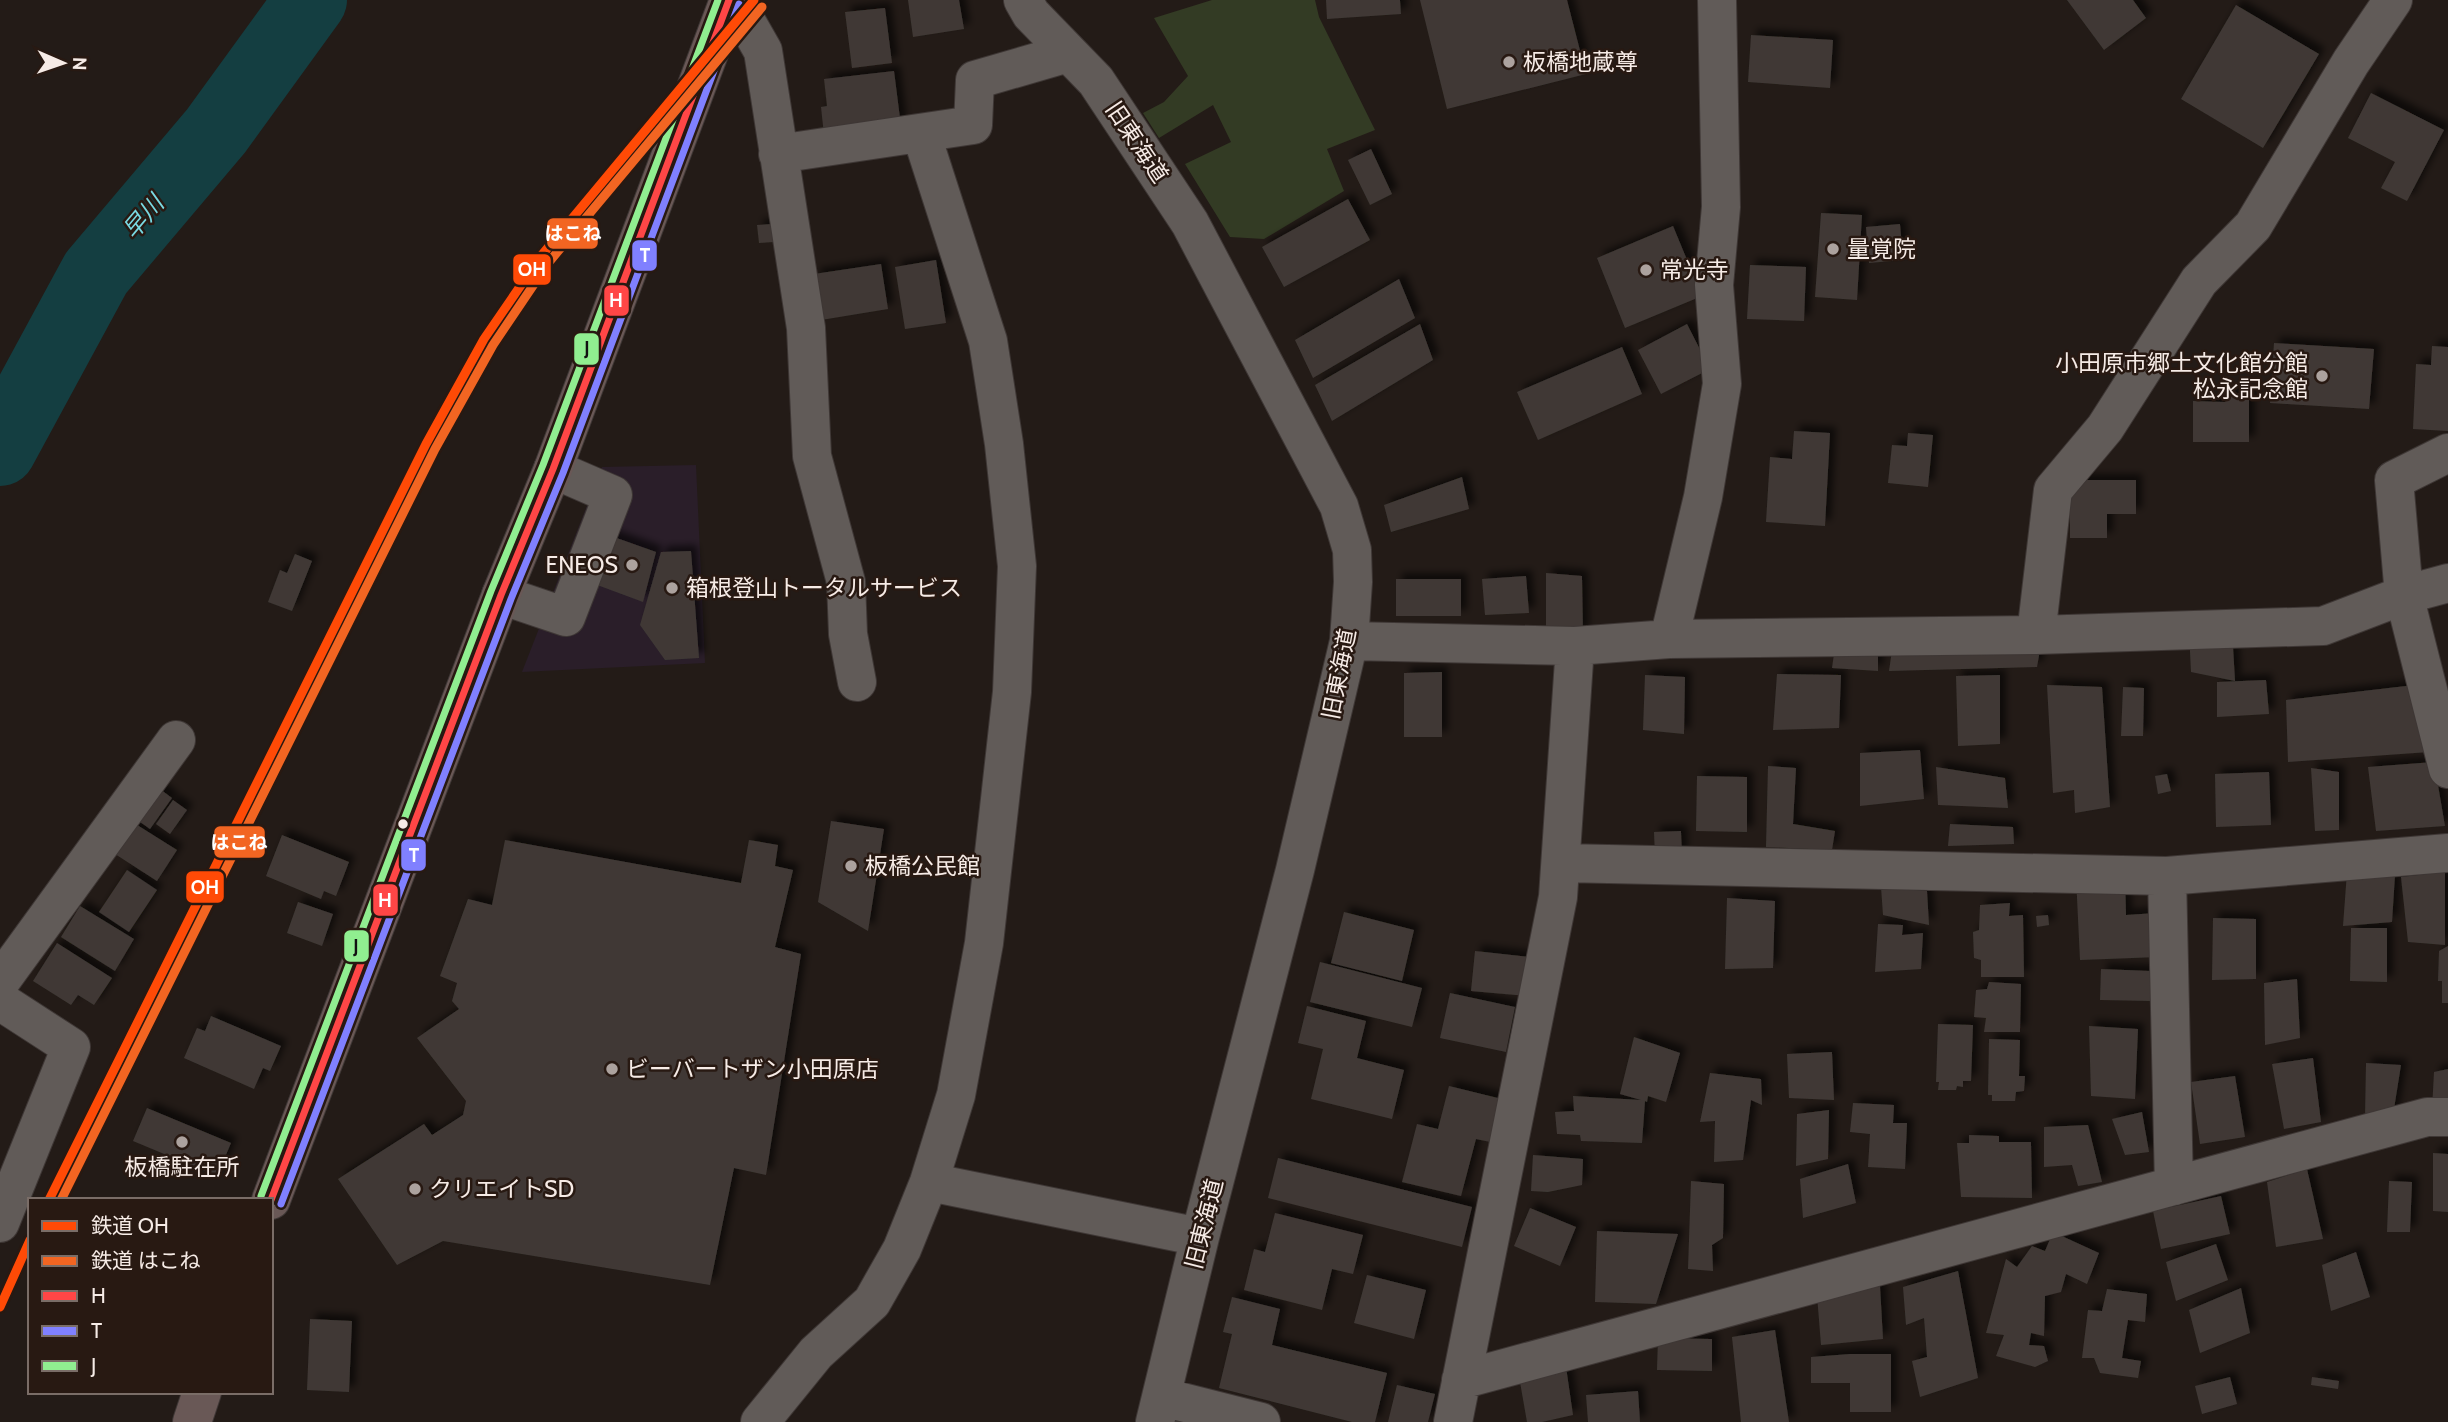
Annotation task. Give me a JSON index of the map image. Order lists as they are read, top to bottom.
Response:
{
  "streets": {
    "street": ["旧東海道"]
  },
  "water": ["早川"],
  "places": [
    "板橋地蔵尊",
    "量覚院",
    "常光寺",
    "小田原市郷土文化館分館 松永記念館",
    "ENEOS",
    "箱根登山トータルサービス",
    "板橋公民館",
    "ビーバートザン小田原店",
    "板橋駐在所",
    "クリエイトSD"
  ],
  "lines": [
    "rail line OH",
    "transit line H",
    "transit line J",
    "transit line T",
    "rail line はこね"
  ],
  "legend": [
    "鉄道 OH",
    "鉄道 はこね",
    "H",
    "T",
    "J"
  ],
  "north": "right"
}
